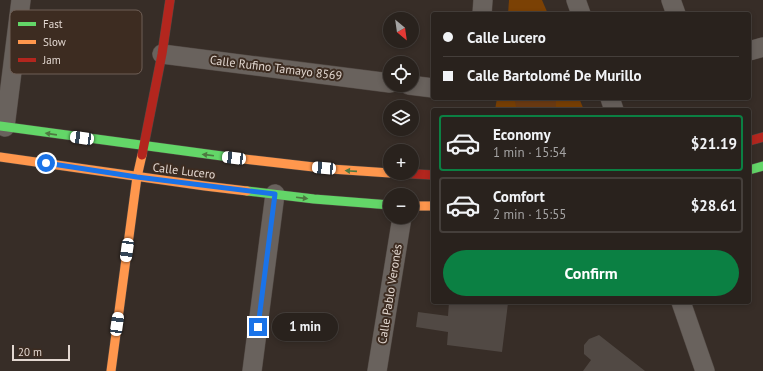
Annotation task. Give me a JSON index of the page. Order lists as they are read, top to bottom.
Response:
{
  "streets": {
    "street": ["Calle Rufino Tamayo 8569", "Calle Lucero", "Calle Pablo Veronés"]
  },
  "legend": ["Fast", "Slow", "Jam"],
  "scale_bar": "20 m",
  "north": "bottom right",
  "page": {
    "map_buttons": ["+", "−"],
    "banner": ["Calle Lucero", "Calle Bartolomé De Murillo"],
    "list": [
      {
        "name": "Economy",
        "note": "1 min · 15:54",
        "value": "$21.19"
      },
      {
        "name": "Comfort",
        "note": "2 min · 15:55",
        "value": "$28.61"
      }
    ],
    "buttons": "Confirm",
    "bubble": "1 min",
    "scale": "20 m"
  }
}
